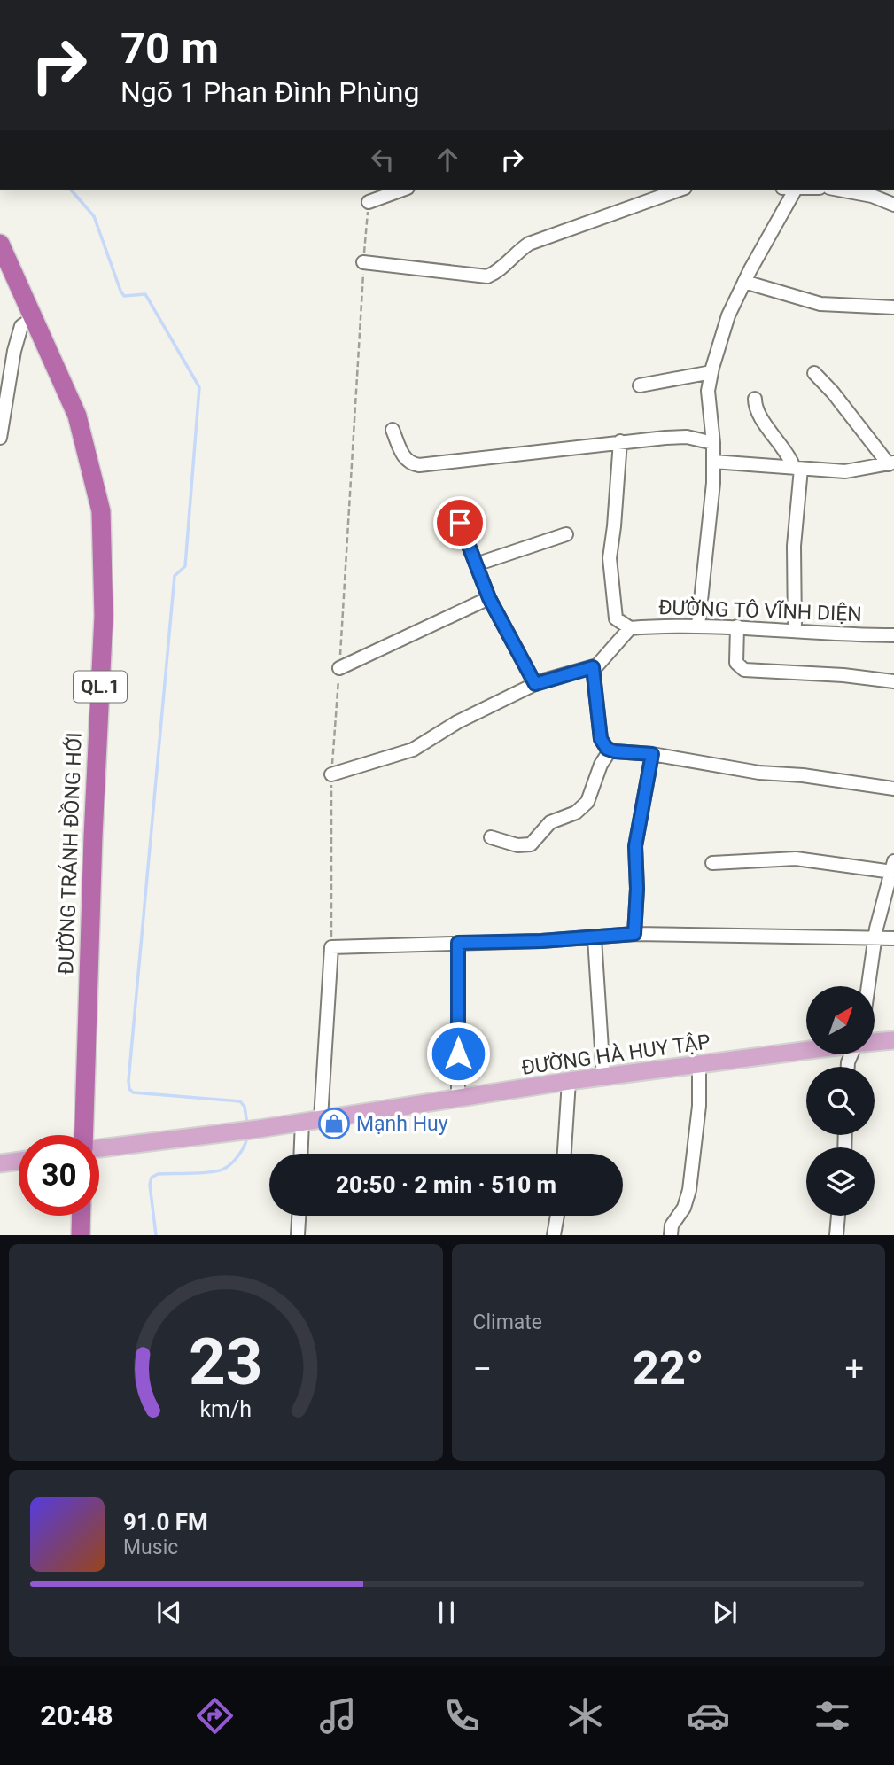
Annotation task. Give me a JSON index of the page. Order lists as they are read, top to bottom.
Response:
{
  "streets": {
    "highway": ["QL.1", "ĐƯỜNG TRÁNH ĐỒNG HỚI"],
    "main road": ["ĐƯỜNG HÀ HUY TẬP"],
    "street": ["ĐƯỜNG TÔ VĨNH DIỆN"]
  },
  "places": {
    "shop": ["Mạnh Huy"]
  },
  "north": "top right",
  "page": {
    "turn": ["70 m", "Ngõ 1 Phan Đình Phùng"],
    "limit": "30",
    "trip": "20:50 · 2 min · 510 m",
    "tile": "Climate",
    "heat": ["−", "22°", "+"],
    "song": ["91.0 FM", "Music"],
    "tabs": "20:48",
    "gauge": ["23", "km/h"]
  }
}
